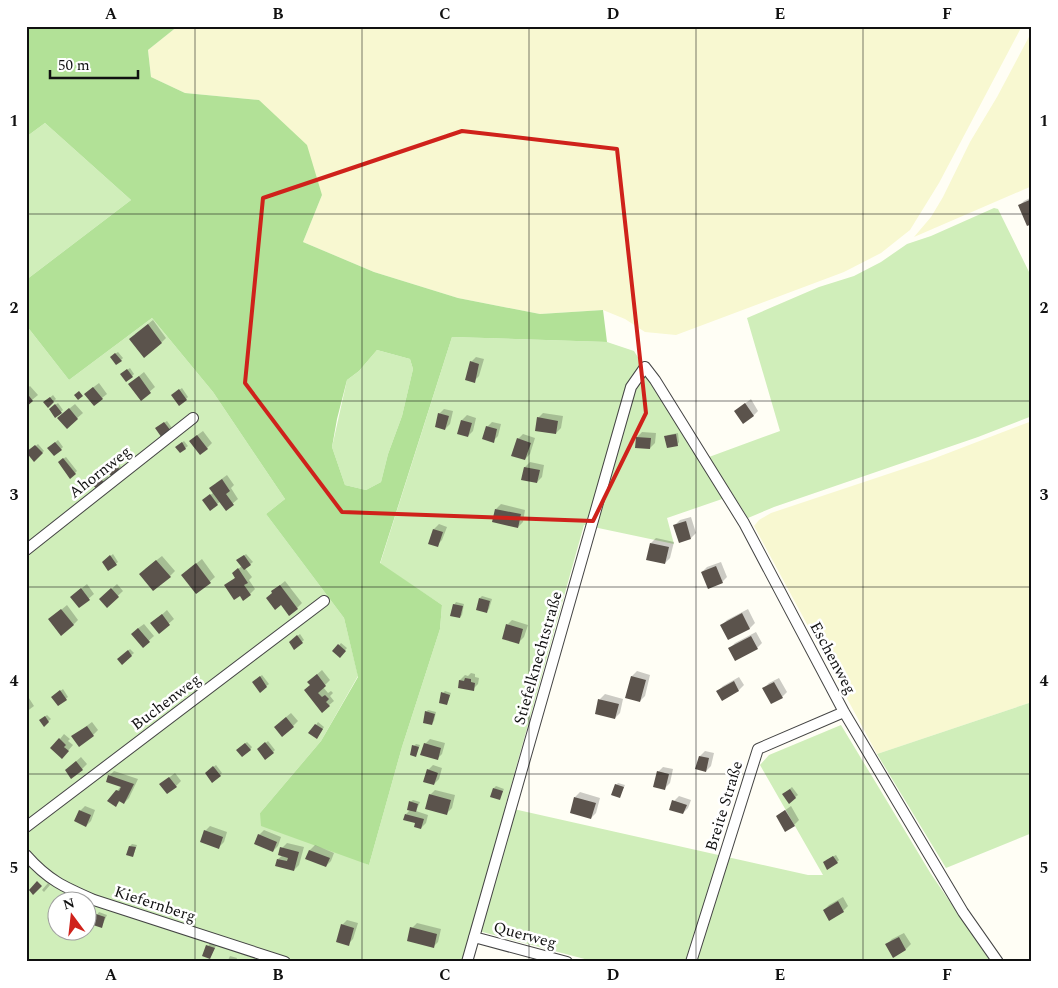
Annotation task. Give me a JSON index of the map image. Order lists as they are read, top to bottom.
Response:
{
  "streets": {
    "street": [
      "Ahornweg",
      "Stiefelknechtstraße",
      "Eschenweg",
      "Buchenweg",
      "Breite Straße",
      "Kiefernberg",
      "Querweg"
    ]
  },
  "crossings": [
    ["Stiefelknechtstraße", "Eschenweg"],
    ["Stiefelknechtstraße", "Querweg"],
    ["Eschenweg", "Breite Straße"]
  ],
  "scale_bar": "50 m",
  "north": "top",
  "grid": {
    "columns": [
      "A",
      "B",
      "C",
      "D",
      "E",
      "F"
    ],
    "rows": [
      "1",
      "2",
      "3",
      "4",
      "5"
    ]
  }
}
